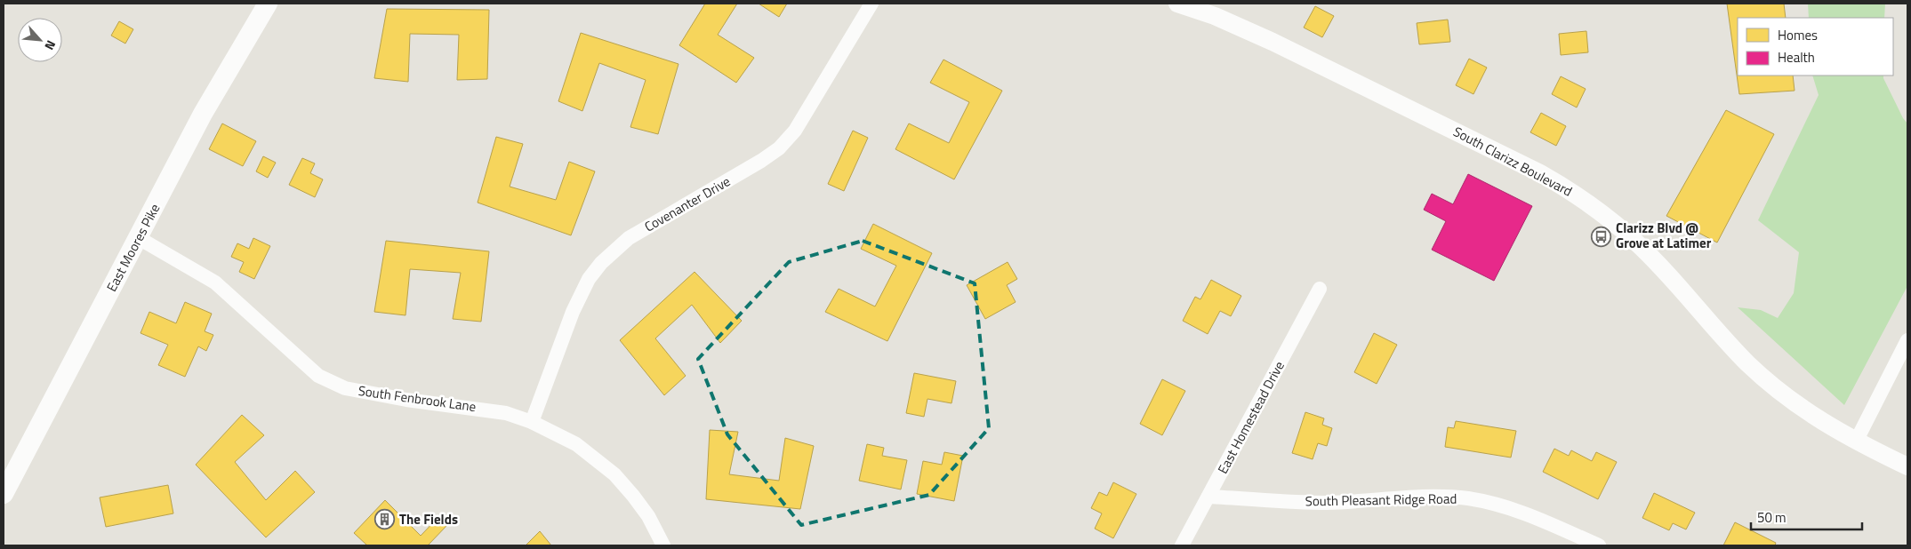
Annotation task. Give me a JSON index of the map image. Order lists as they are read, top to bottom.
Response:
{
  "streets": {
    "main road": ["East Moores Pike"],
    "street": [
      "South Clarizz Boulevard",
      "Covenanter Drive",
      "South Fenbrook Lane",
      "East Homestead Drive",
      "South Pleasant Ridge Road"
    ]
  },
  "crossings": [
    ["Covenanter Drive", "South Fenbrook Lane"],
    ["East Moores Pike", "South Fenbrook Lane"],
    ["East Homestead Drive", "South Pleasant Ridge Road"]
  ],
  "places": {
    "bus stop": ["Clarizz Blvd @ Grove at Latimer"],
    "building": ["The Fields"]
  },
  "legend": ["Homes", "Health"],
  "scale_bar": "50 m",
  "north": "bottom right"
}
